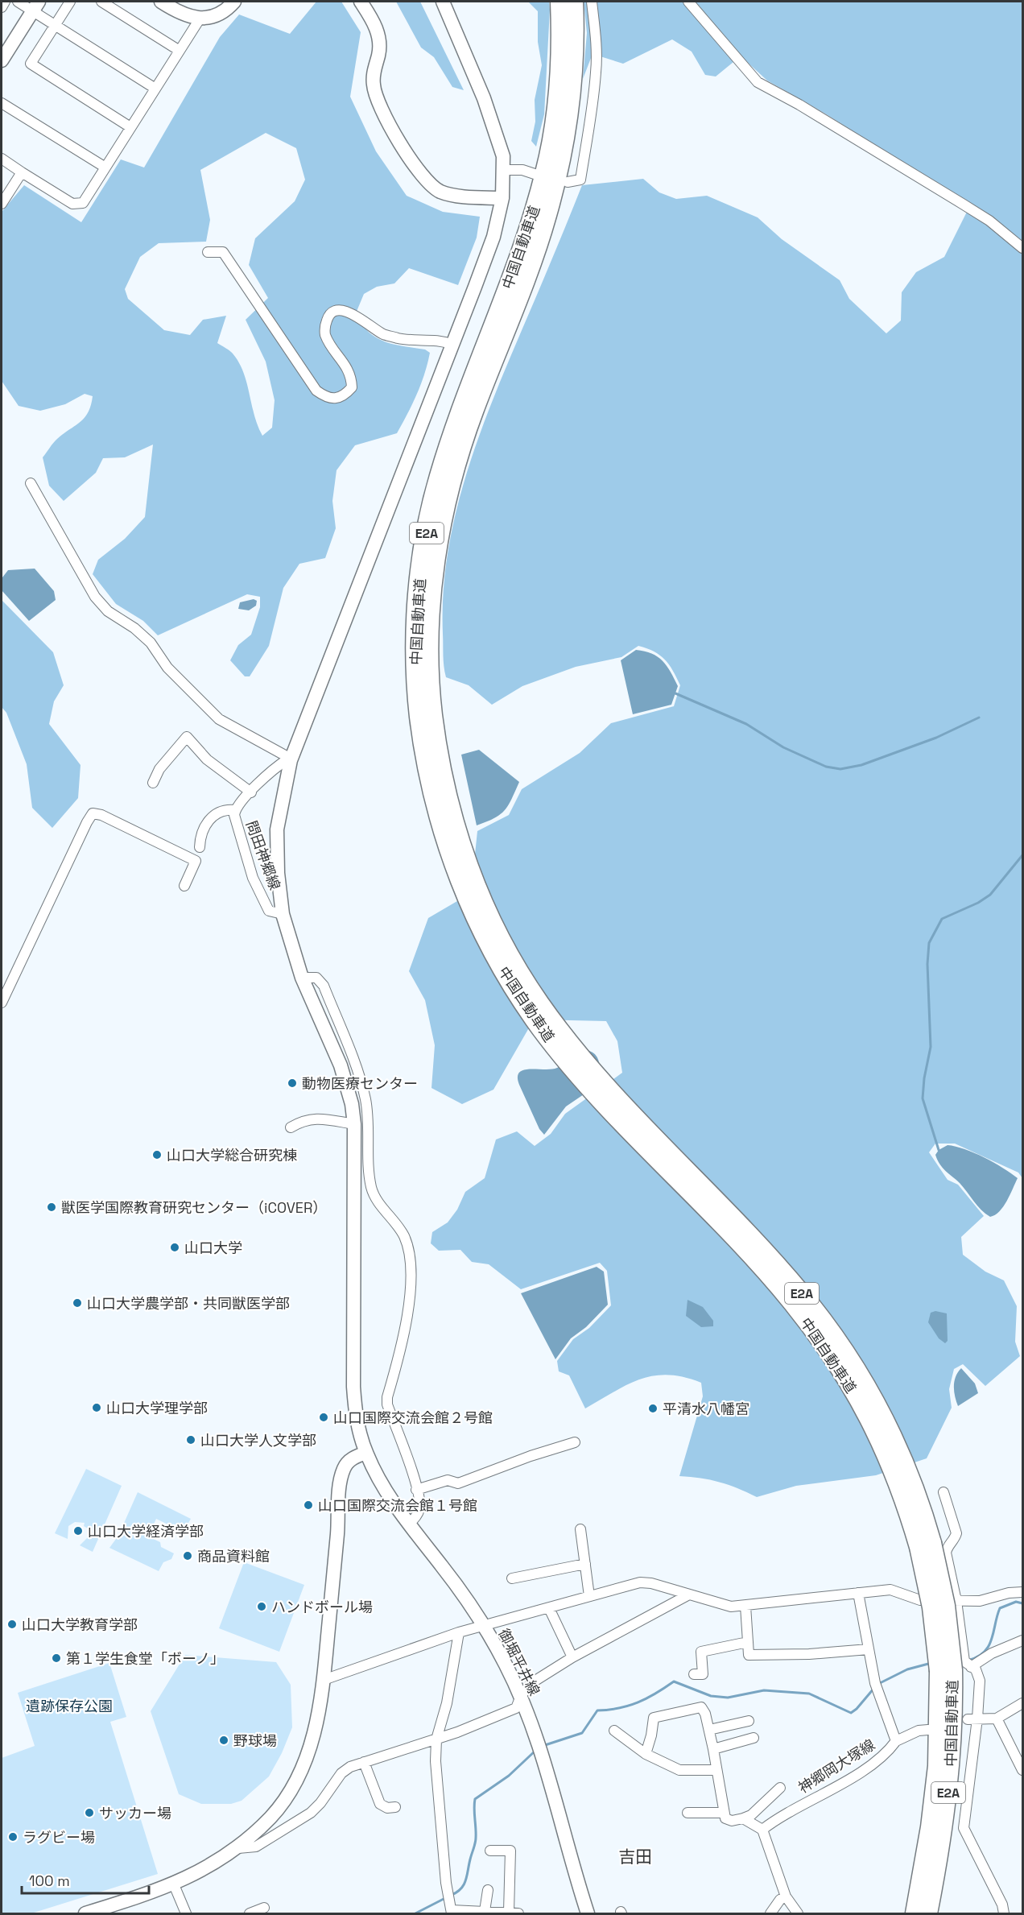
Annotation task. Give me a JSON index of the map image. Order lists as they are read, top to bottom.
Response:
{
  "streets": {
    "highway": ["中国自動車道", "E2A"],
    "street": ["問田神郷線", "御堀平井線", "神郷岡大塚線"]
  },
  "crossings": [
    ["問田神郷線", "御堀平井線"]
  ],
  "districts": ["吉田"],
  "parks": ["遺跡保存公園"],
  "places": [
    "動物医療センター",
    "山口大学総合研究棟",
    "獣医学国際教育研究センター（iCOVER）",
    "山口大学",
    "山口大学農学部・共同獣医学部",
    "山口大学理学部",
    "平清水八幡宮",
    "山口国際交流会館２号館",
    "山口大学人文学部",
    "山口国際交流会館１号館",
    "山口大学経済学部",
    "商品資料館",
    "ハンドボール場",
    "山口大学教育学部",
    "第１学生食堂「ボーノ」",
    "野球場",
    "サッカー場",
    "ラグビー場"
  ],
  "scale_bar": "100 m"
}
